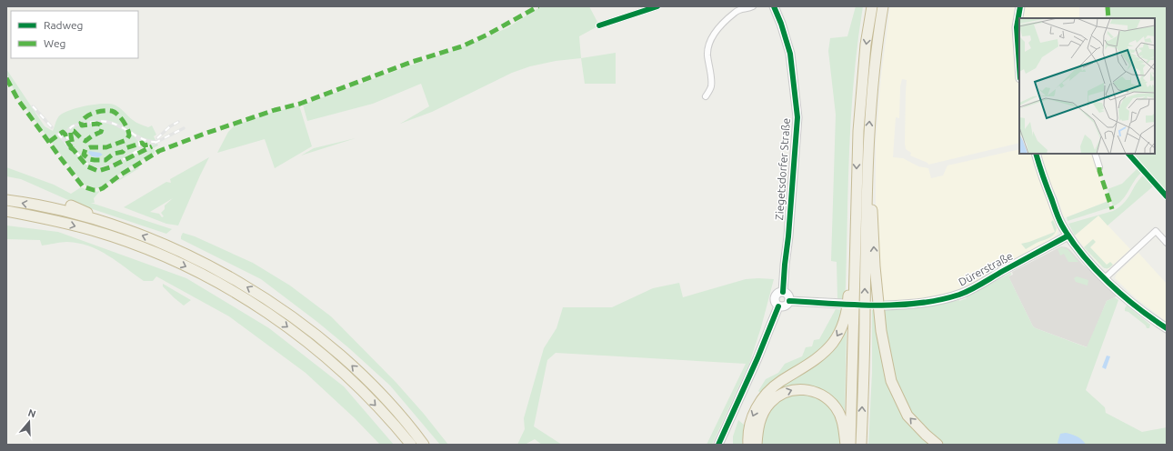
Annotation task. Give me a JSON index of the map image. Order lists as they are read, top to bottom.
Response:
{
  "streets": {
    "street": ["Ziegetsdorfer Straße", "Dürerstraße"]
  },
  "legend": ["Radweg", "Weg"],
  "north": "top"
}
